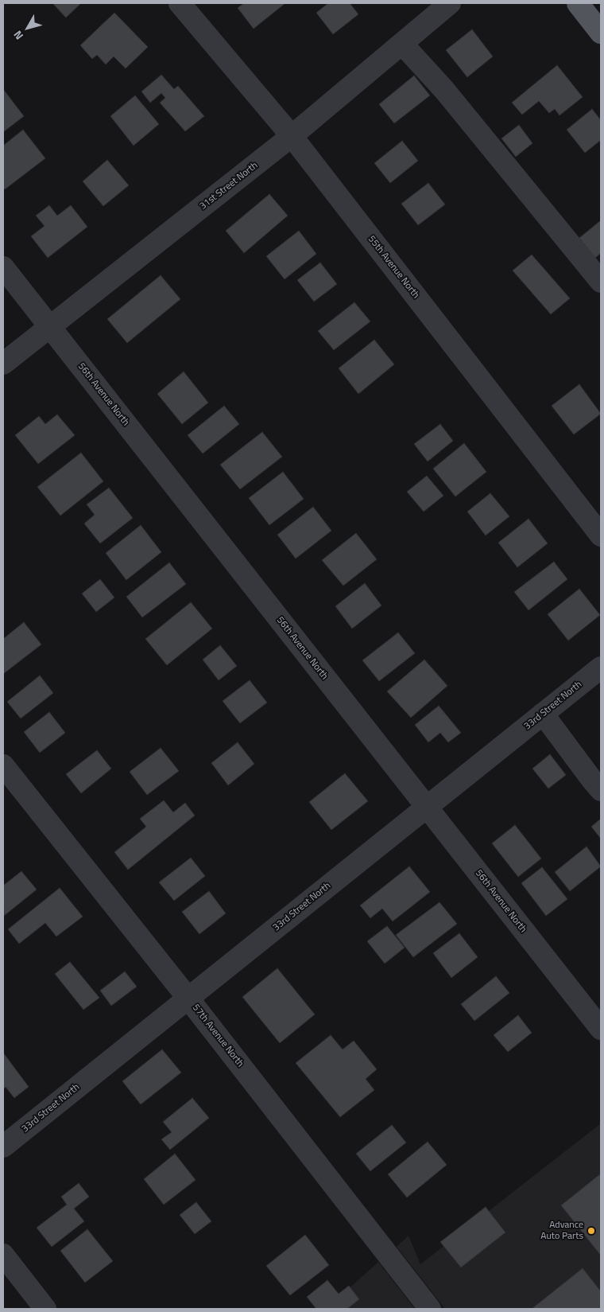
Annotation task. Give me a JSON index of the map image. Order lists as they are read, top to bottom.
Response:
{
  "streets": {
    "street": [
      "31st Street North",
      "55th Avenue North",
      "56th Avenue North",
      "33rd Street North",
      "57th Avenue North"
    ]
  },
  "crossings": [
    ["31st Street North", "55th Avenue North"],
    ["31st Street North", "56th Avenue North"],
    ["56th Avenue North", "33rd Street North"],
    ["33rd Street North", "57th Avenue North"]
  ],
  "places": ["Advance Auto Parts"],
  "north": "bottom left"
}
